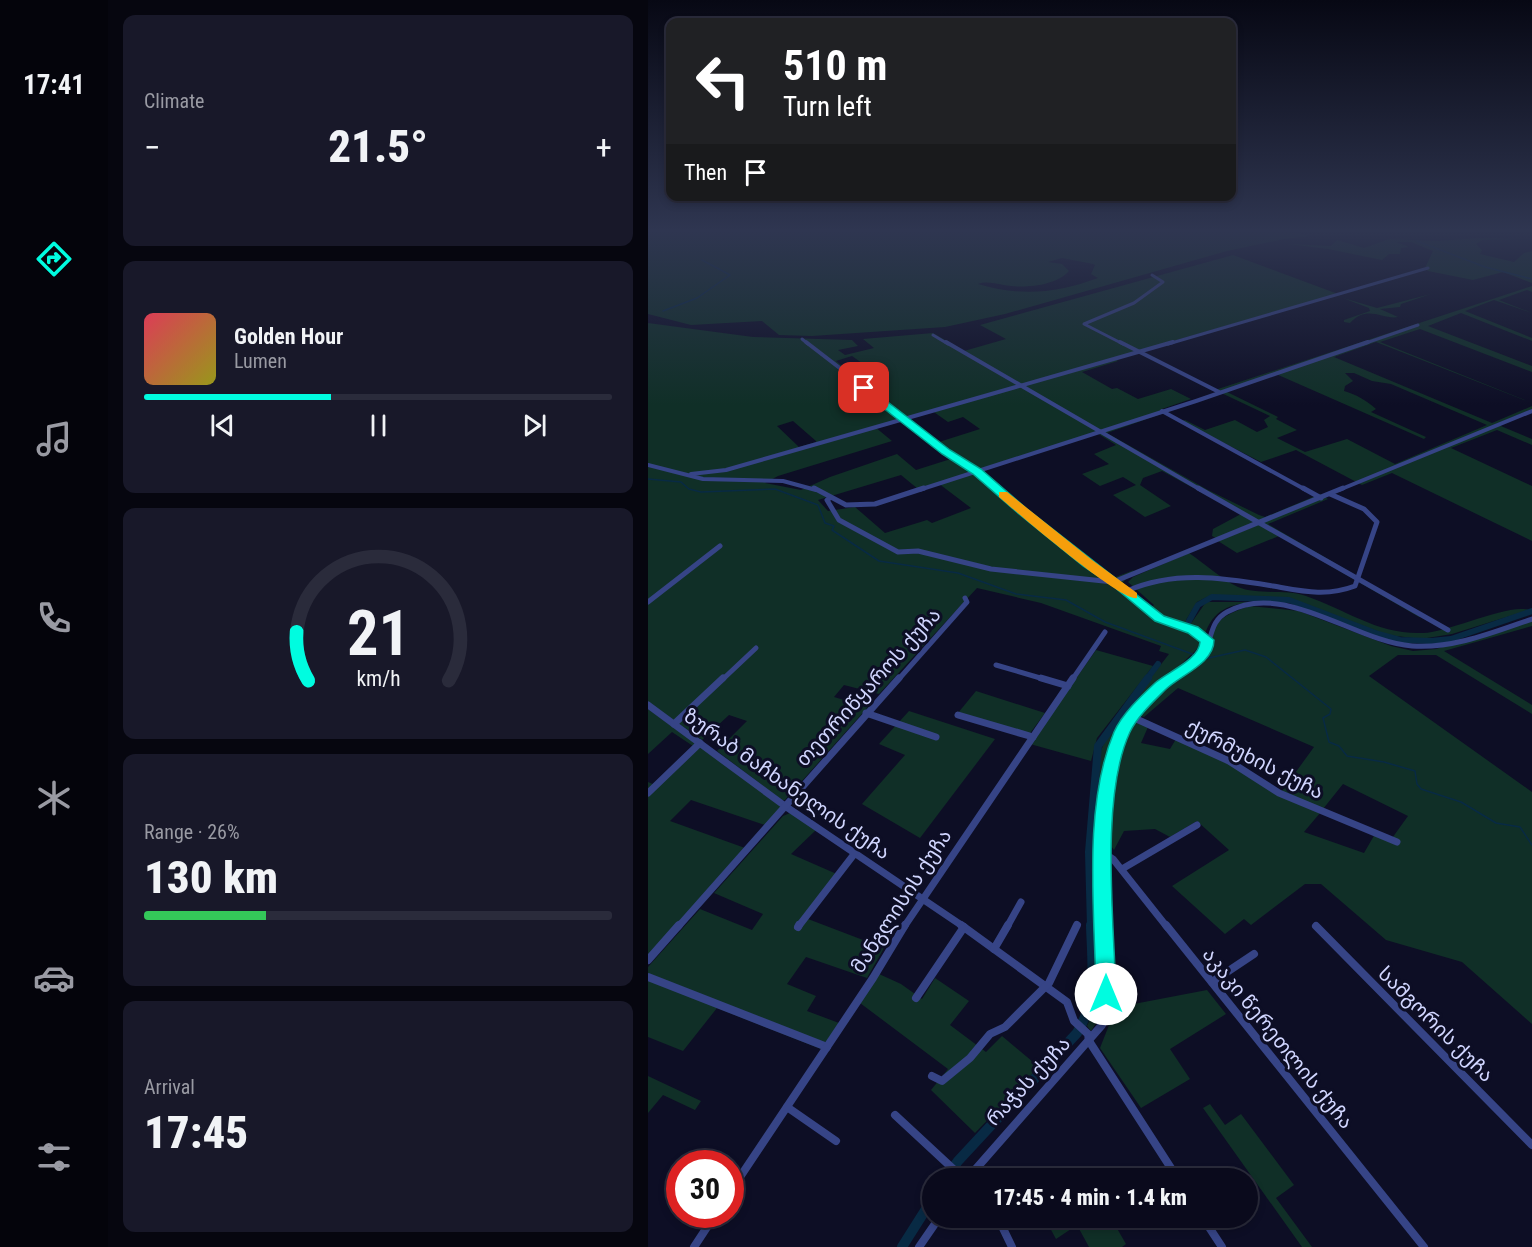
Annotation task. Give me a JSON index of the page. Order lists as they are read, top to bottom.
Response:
{
  "streets": {
    "street": [
      "თეთრიწყაროს ქუჩა",
      "ქურმუხის ქუჩა",
      "ზურაბ მაჩხანელის ქუჩა",
      "მანგლისის ქუჩა",
      "სამგორის ქუჩა",
      "აკაკი წერეთლის ქუჩა",
      "რაჭას ქუჩა"
    ]
  },
  "crossings": [
    ["თეთრიწყაროს ქუჩა", "ზურაბ მაჩხანელის ქუჩა"],
    ["ქურმუხის ქუჩა", "რაჭას ქუჩა"],
    ["ზურაბ მაჩხანელის ქუჩა", "მანგლისის ქუჩა"],
    ["ზურაბ მაჩხანელის ქუჩა", "რაჭას ქუჩა"],
    ["აკაკი წერეთლის ქუჩა", "რაჭას ქუჩა"]
  ],
  "page": {
    "tabs": "17:41",
    "tile": [
      "Climate",
      ["Range · 26%", "130 km"],
      ["Arrival", "17:45"]
    ],
    "turn": ["510 m", "Turn left"],
    "heat": ["−", "21.5°", "+"],
    "then": "Then",
    "song": ["Golden Hour", "Lumen"],
    "limit": "30",
    "trip": "17:45 · 4 min · 1.4 km",
    "gauge": ["21", "km/h"]
  }
}
